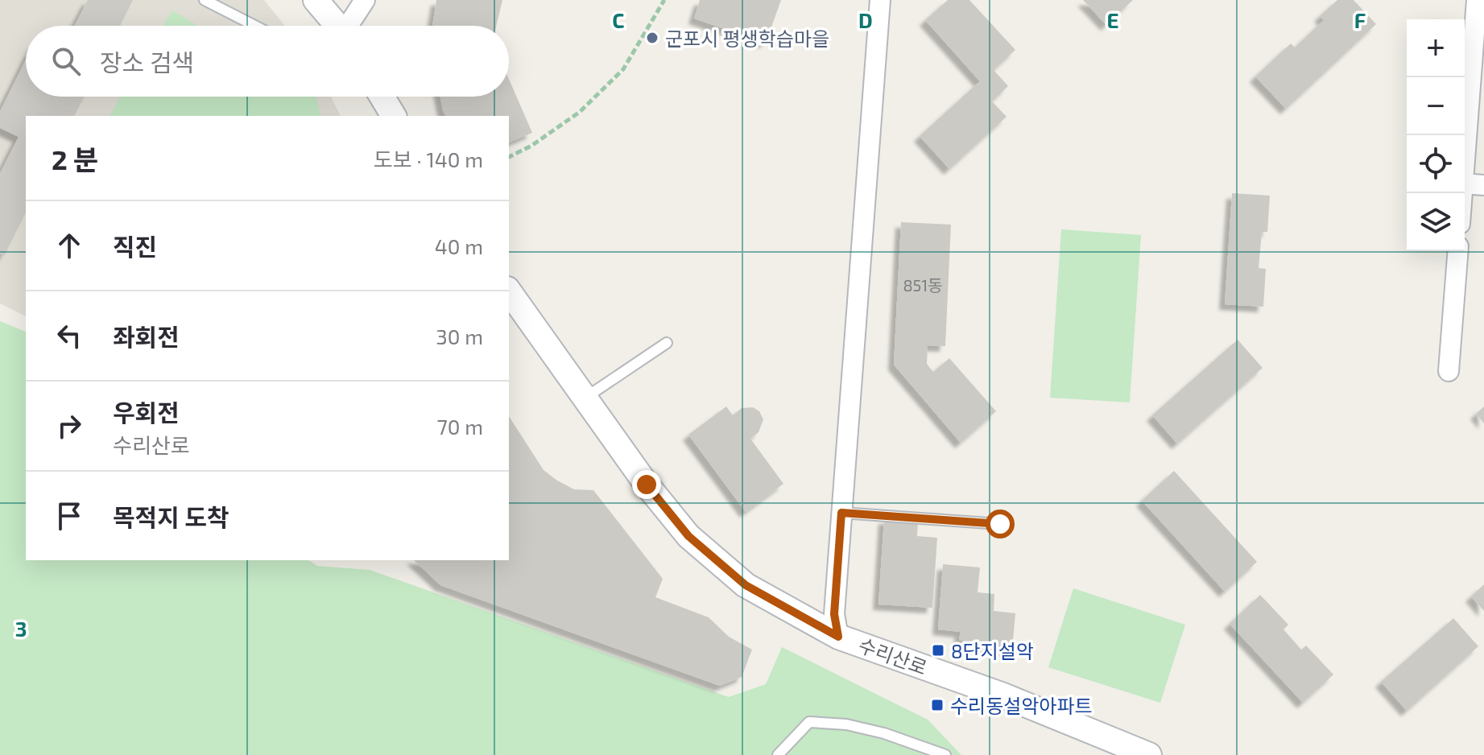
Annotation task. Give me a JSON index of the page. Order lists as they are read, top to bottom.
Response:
{
  "streets": {
    "street": ["수리산로"]
  },
  "places": {
    "other": ["군포시 평생학습마을"],
    "transit": ["8단지설악", "수리동설악아파트"]
  },
  "house_numbers": ["851동"],
  "page": {
    "map_buttons": ["+", "−"],
    "search": "장소 검색",
    "heading": ["2 분", "도보 · 140 m"],
    "list": [
      ["직진", "40 m"],
      ["좌회전", "30 m"],
      ["우회전", "수리산로", "70 m"],
      "목적지 도착"
    ]
  },
  "grid": {
    "columns": [
      "C",
      "D",
      "E",
      "F"
    ],
    "rows": ["3"]
  }
}
